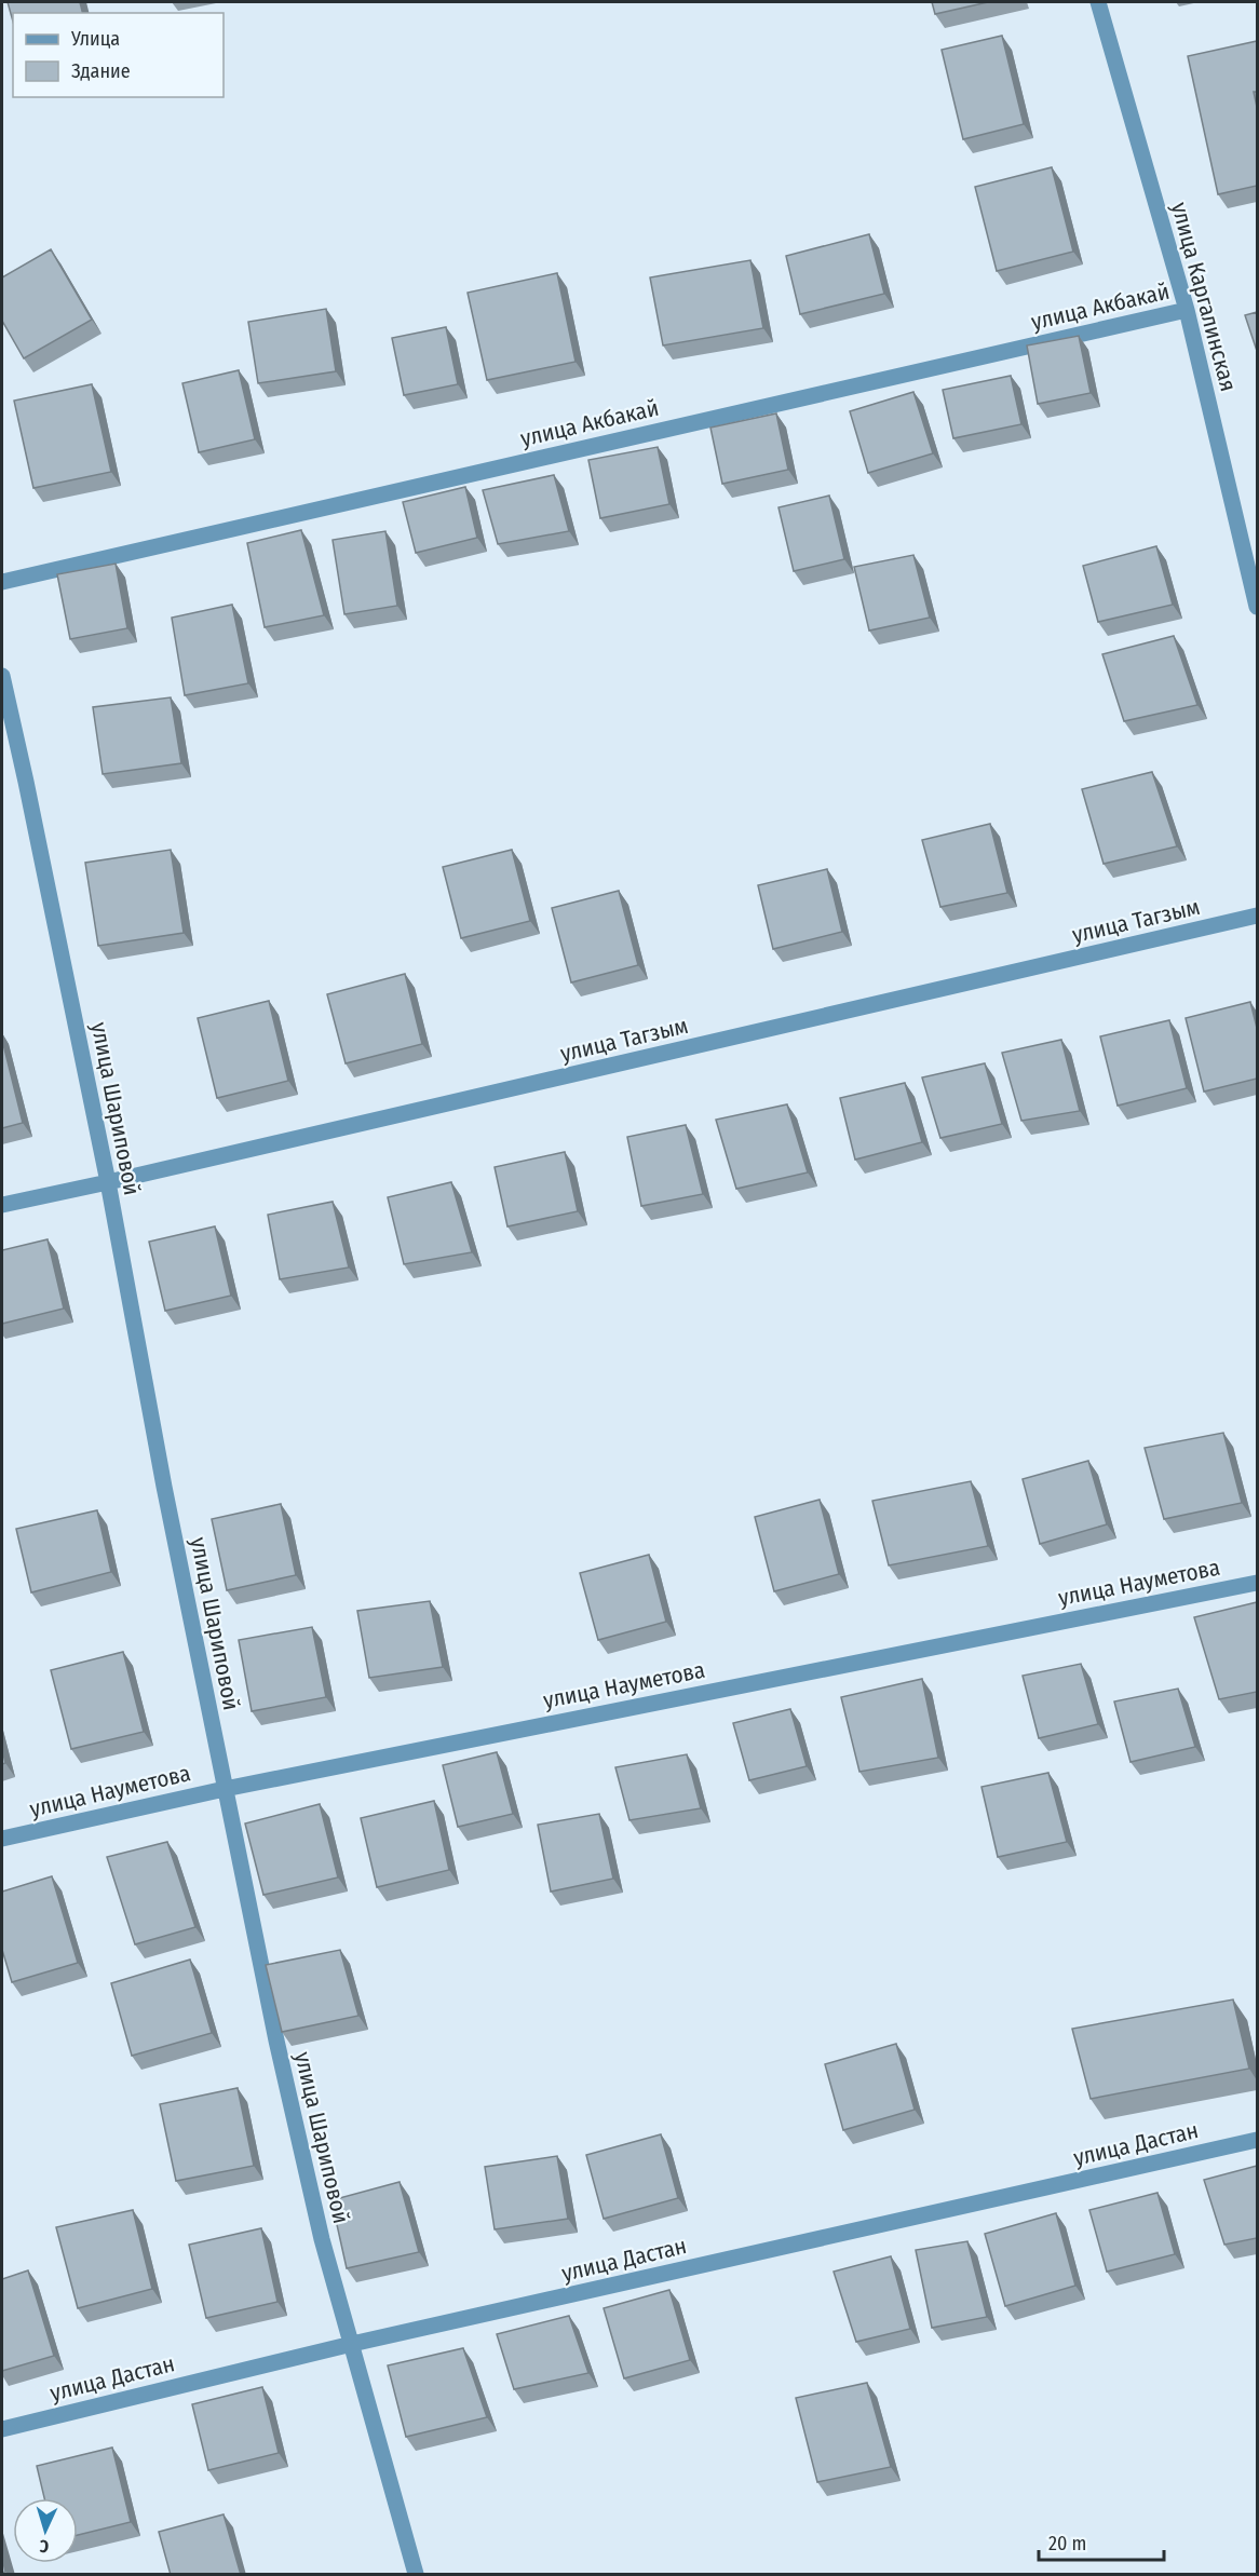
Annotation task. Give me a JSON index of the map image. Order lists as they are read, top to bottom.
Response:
{
  "streets": {
    "street": [
      "улица Каргалинская",
      "улица Акбакай",
      "улица Тагзым",
      "улица Шариповой",
      "улица Науметова",
      "улица Дастан"
    ]
  },
  "crossings": [
    ["улица Каргалинская", "улица Акбакай"],
    ["улица Тагзым", "улица Шариповой"],
    ["улица Шариповой", "улица Науметова"],
    ["улица Шариповой", "улица Дастан"]
  ],
  "legend": ["Улица", "Здание"],
  "scale_bar": "20 m",
  "north": "bottom"
}
